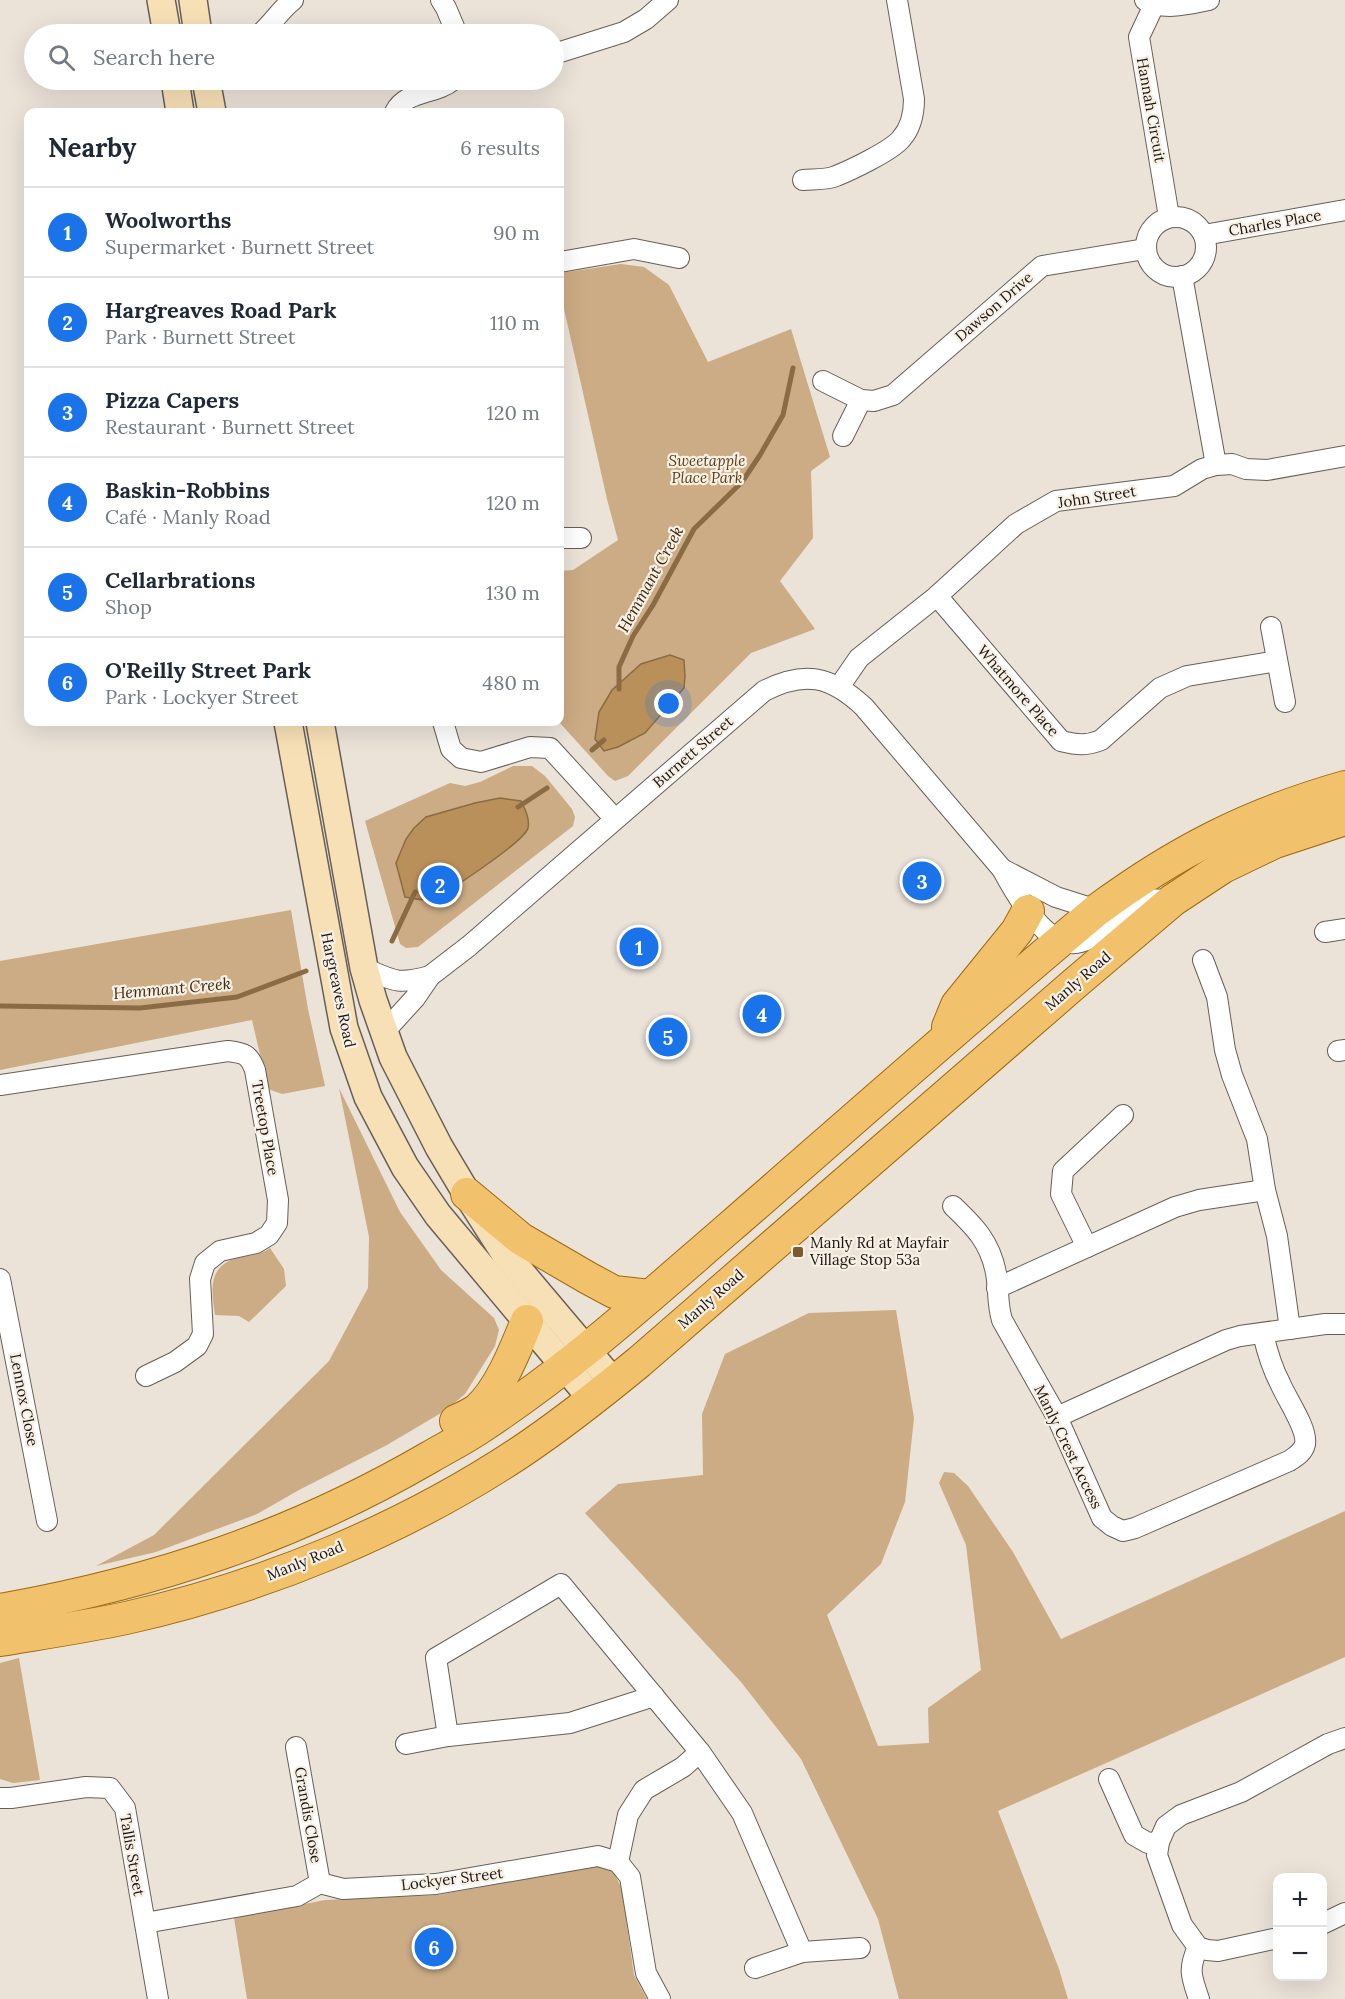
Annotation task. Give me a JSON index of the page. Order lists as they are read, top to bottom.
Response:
{
  "streets": {
    "main road": ["Manly Road", "Hargreaves Road"],
    "street": [
      "Hannah Circuit",
      "Charles Place",
      "Dawson Drive",
      "John Street",
      "Whatmore Place",
      "Burnett Street",
      "Treetop Place",
      "Lennox Close",
      "Manly Crest Access",
      "Grandis Close",
      "Tallis Street",
      "Lockyer Street"
    ]
  },
  "crossings": [
    ["Hannah Circuit", "Charles Place"],
    ["Hannah Circuit", "Dawson Drive"],
    ["Charles Place", "Dawson Drive"],
    ["John Street", "Whatmore Place"],
    ["John Street", "Burnett Street"],
    ["Burnett Street", "Hargreaves Road"],
    ["Manly Road", "Hargreaves Road"],
    ["Grandis Close", "Lockyer Street"]
  ],
  "water": ["Hemmant Creek"],
  "parks": ["Sweetapple Place Park"],
  "places": {
    "transit": ["Manly Rd at Mayfair Village Stop 53a"]
  },
  "page": {
    "search": "Search here",
    "heading": ["Nearby", "6 results"],
    "list": [
      {
        "mark": "1",
        "name": "Woolworths",
        "note": "Supermarket · Burnett Street",
        "value": "90 m"
      },
      {
        "mark": "2",
        "name": "Hargreaves Road Park",
        "note": "Park · Burnett Street",
        "value": "110 m"
      },
      {
        "mark": "3",
        "name": "Pizza Capers",
        "note": "Restaurant · Burnett Street",
        "value": "120 m"
      },
      {
        "mark": "4",
        "name": "Baskin-Robbins",
        "note": "Café · Manly Road",
        "value": "120 m"
      },
      {
        "mark": "5",
        "name": "Cellarbrations",
        "note": "Shop",
        "value": "130 m"
      },
      {
        "mark": "6",
        "name": "O'Reilly Street Park",
        "note": "Park · Lockyer Street",
        "value": "480 m"
      }
    ],
    "pins": [
      "3",
      "2",
      "1",
      "4",
      "5",
      "6"
    ],
    "map_buttons": ["+", "−"]
  }
}
